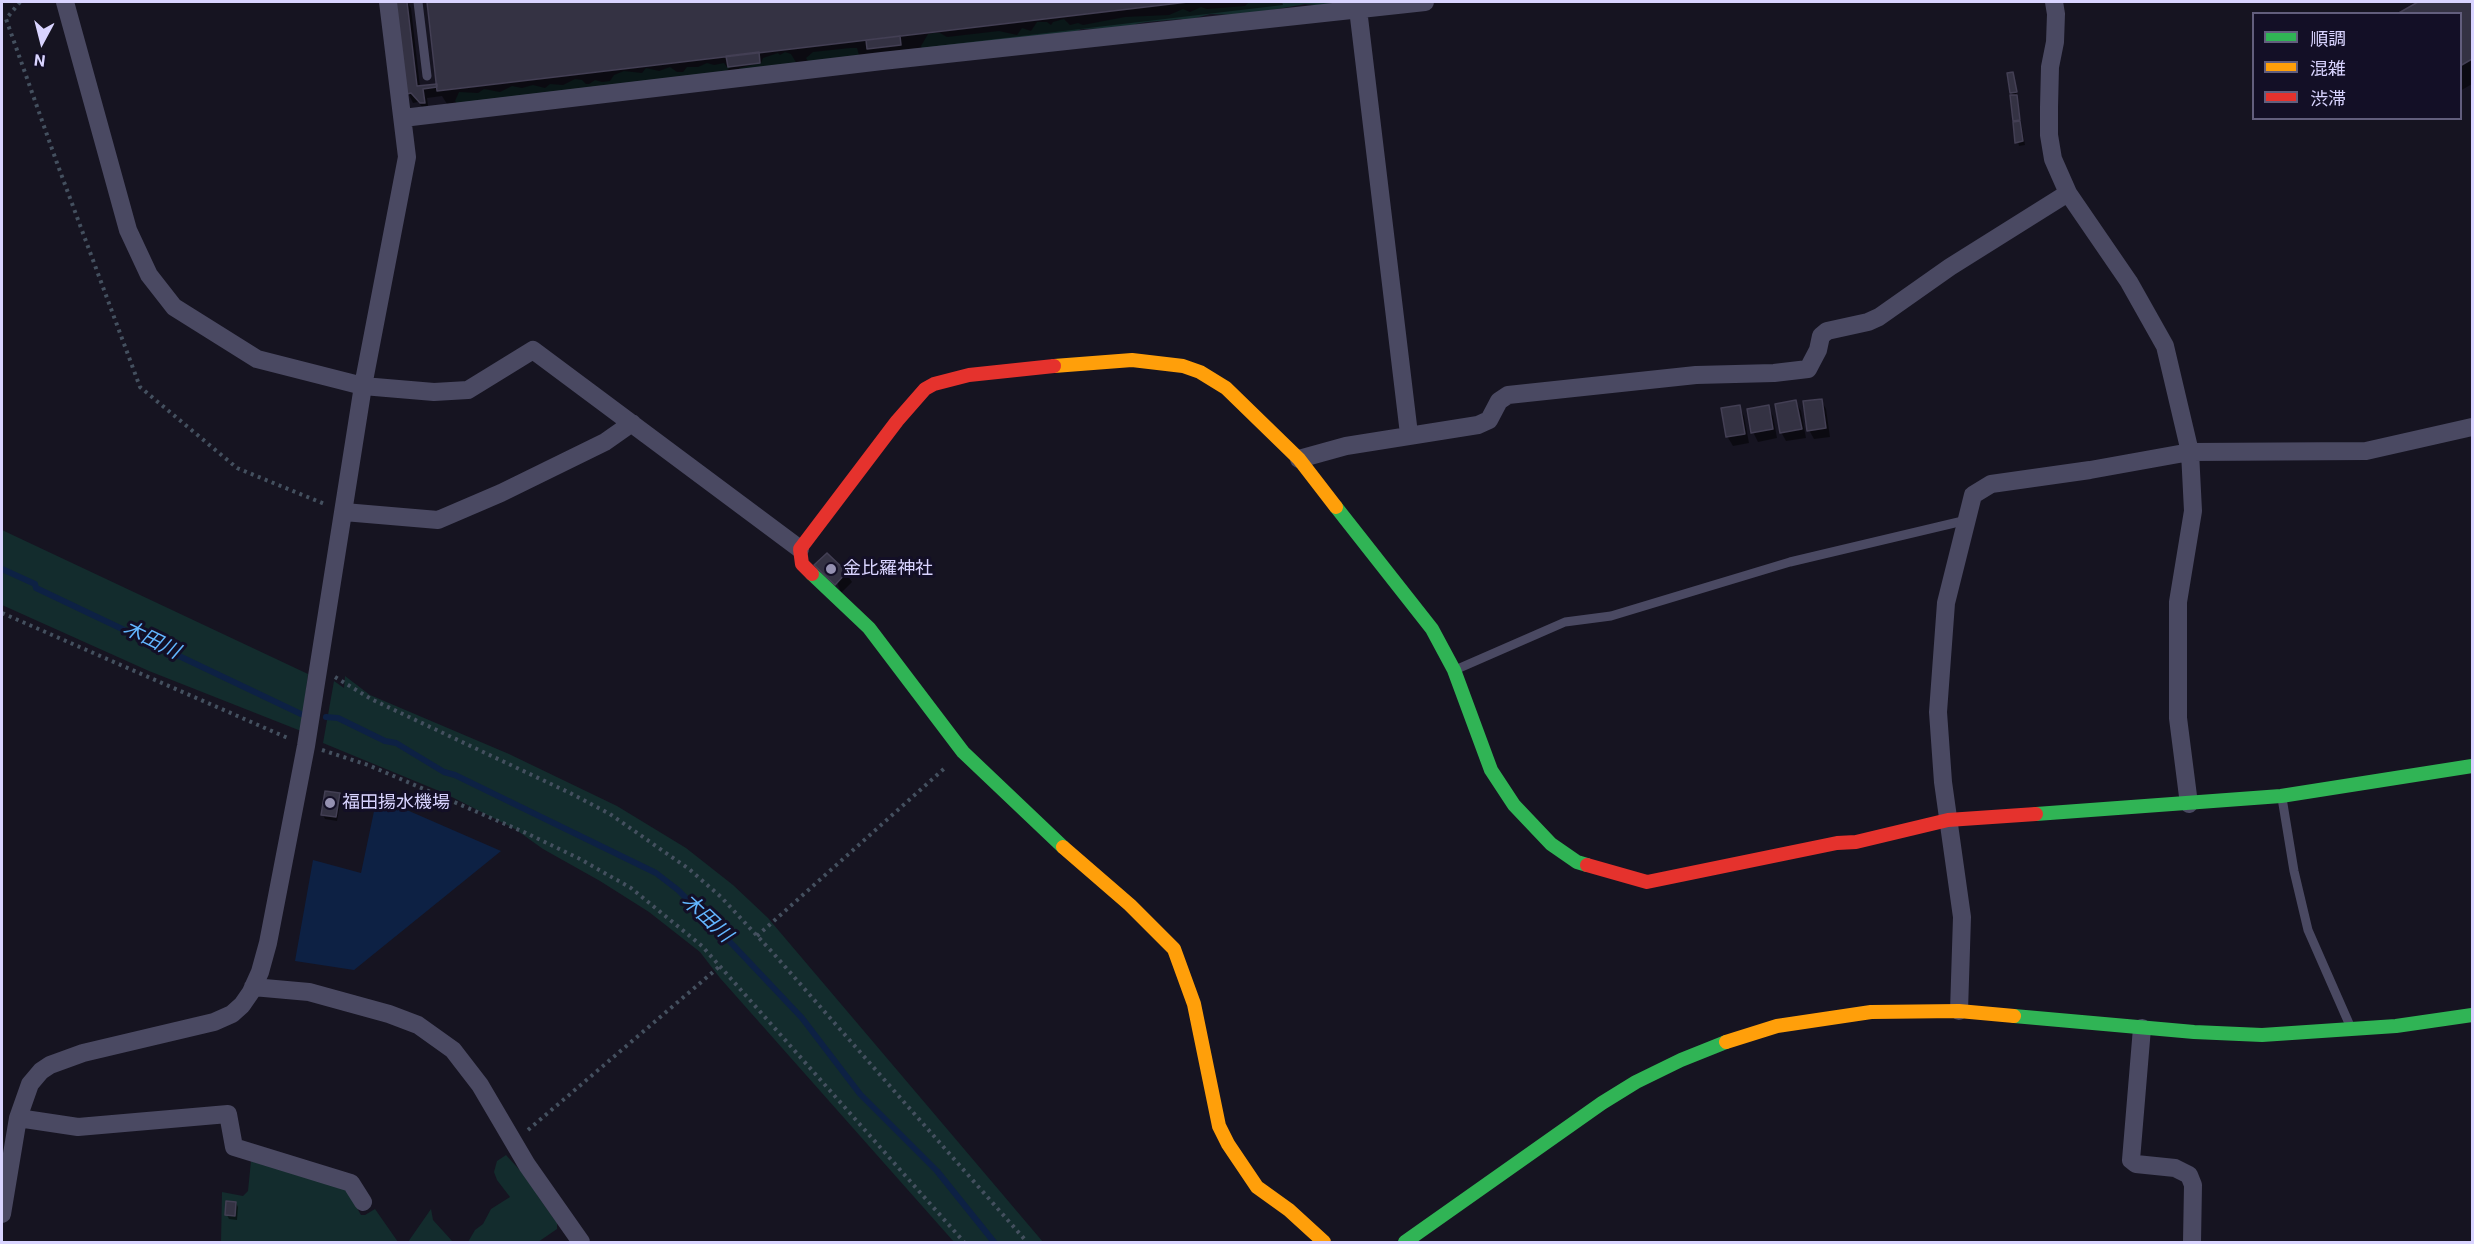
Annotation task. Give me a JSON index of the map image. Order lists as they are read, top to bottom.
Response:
{
  "water": ["木田川"],
  "places": ["金比羅神社", "福田揚水機場"],
  "legend": ["順調", "混雑", "渋滞"],
  "north": "bottom"
}
